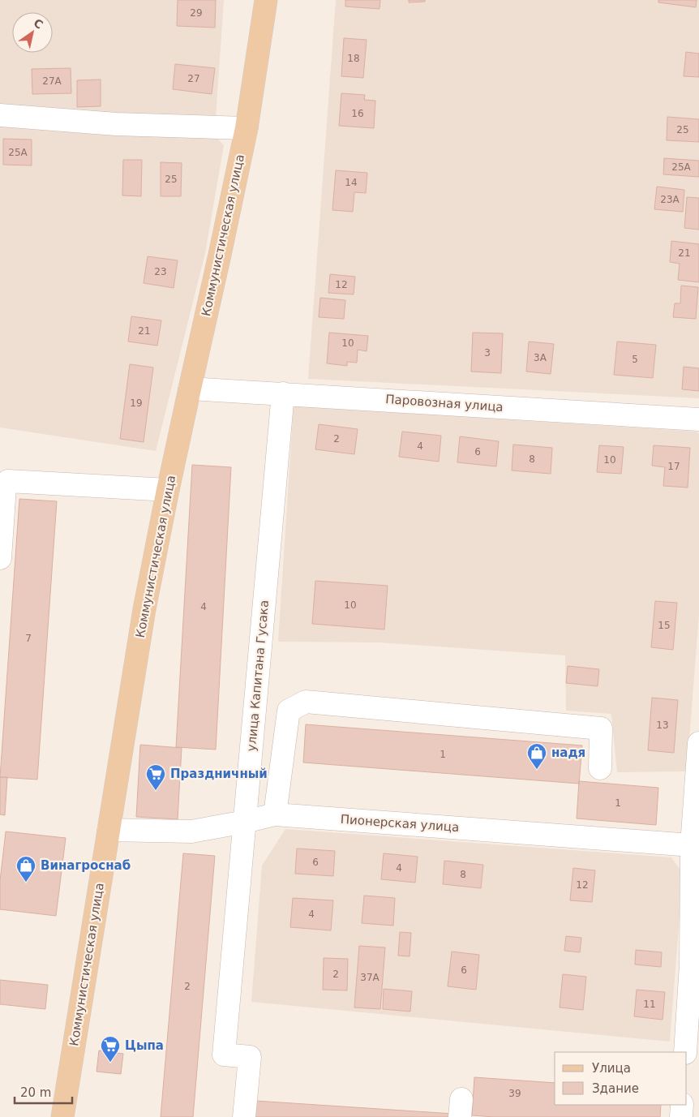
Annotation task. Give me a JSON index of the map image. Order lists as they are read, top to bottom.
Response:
{
  "streets": {
    "main road": ["Коммунистическая улица"],
    "street": ["Паровозная улица", "улица Капитана Гусака", "Пионерская улица"]
  },
  "crossings": [
    ["Коммунистическая улица", "Паровозная улица"],
    ["Коммунистическая улица", "Пионерская улица"],
    ["Паровозная улица", "улица Капитана Гусака"],
    ["улица Капитана Гусака", "Пионерская улица"]
  ],
  "places": {
    "shop": ["надя", "Винагроснаб"],
    "supermarket": ["Праздничный", "Цыпа"]
  },
  "house_numbers": [
    "29",
    "18",
    "27",
    "27А",
    "16",
    "25",
    "25А",
    "25А",
    "25",
    "14",
    "23А",
    "21",
    "23",
    "12",
    "21",
    "10",
    "3",
    "3А",
    "5",
    "19",
    "2",
    "4",
    "6",
    "8",
    "10",
    "17",
    "10",
    "4",
    "15",
    "7",
    "13",
    "1",
    "1",
    "6",
    "4",
    "8",
    "12",
    "4",
    "6",
    "2",
    "37А",
    "2",
    "11",
    "39"
  ],
  "legend": ["Улица", "Здание"],
  "scale_bar": "20 m",
  "north": "top right"
}
